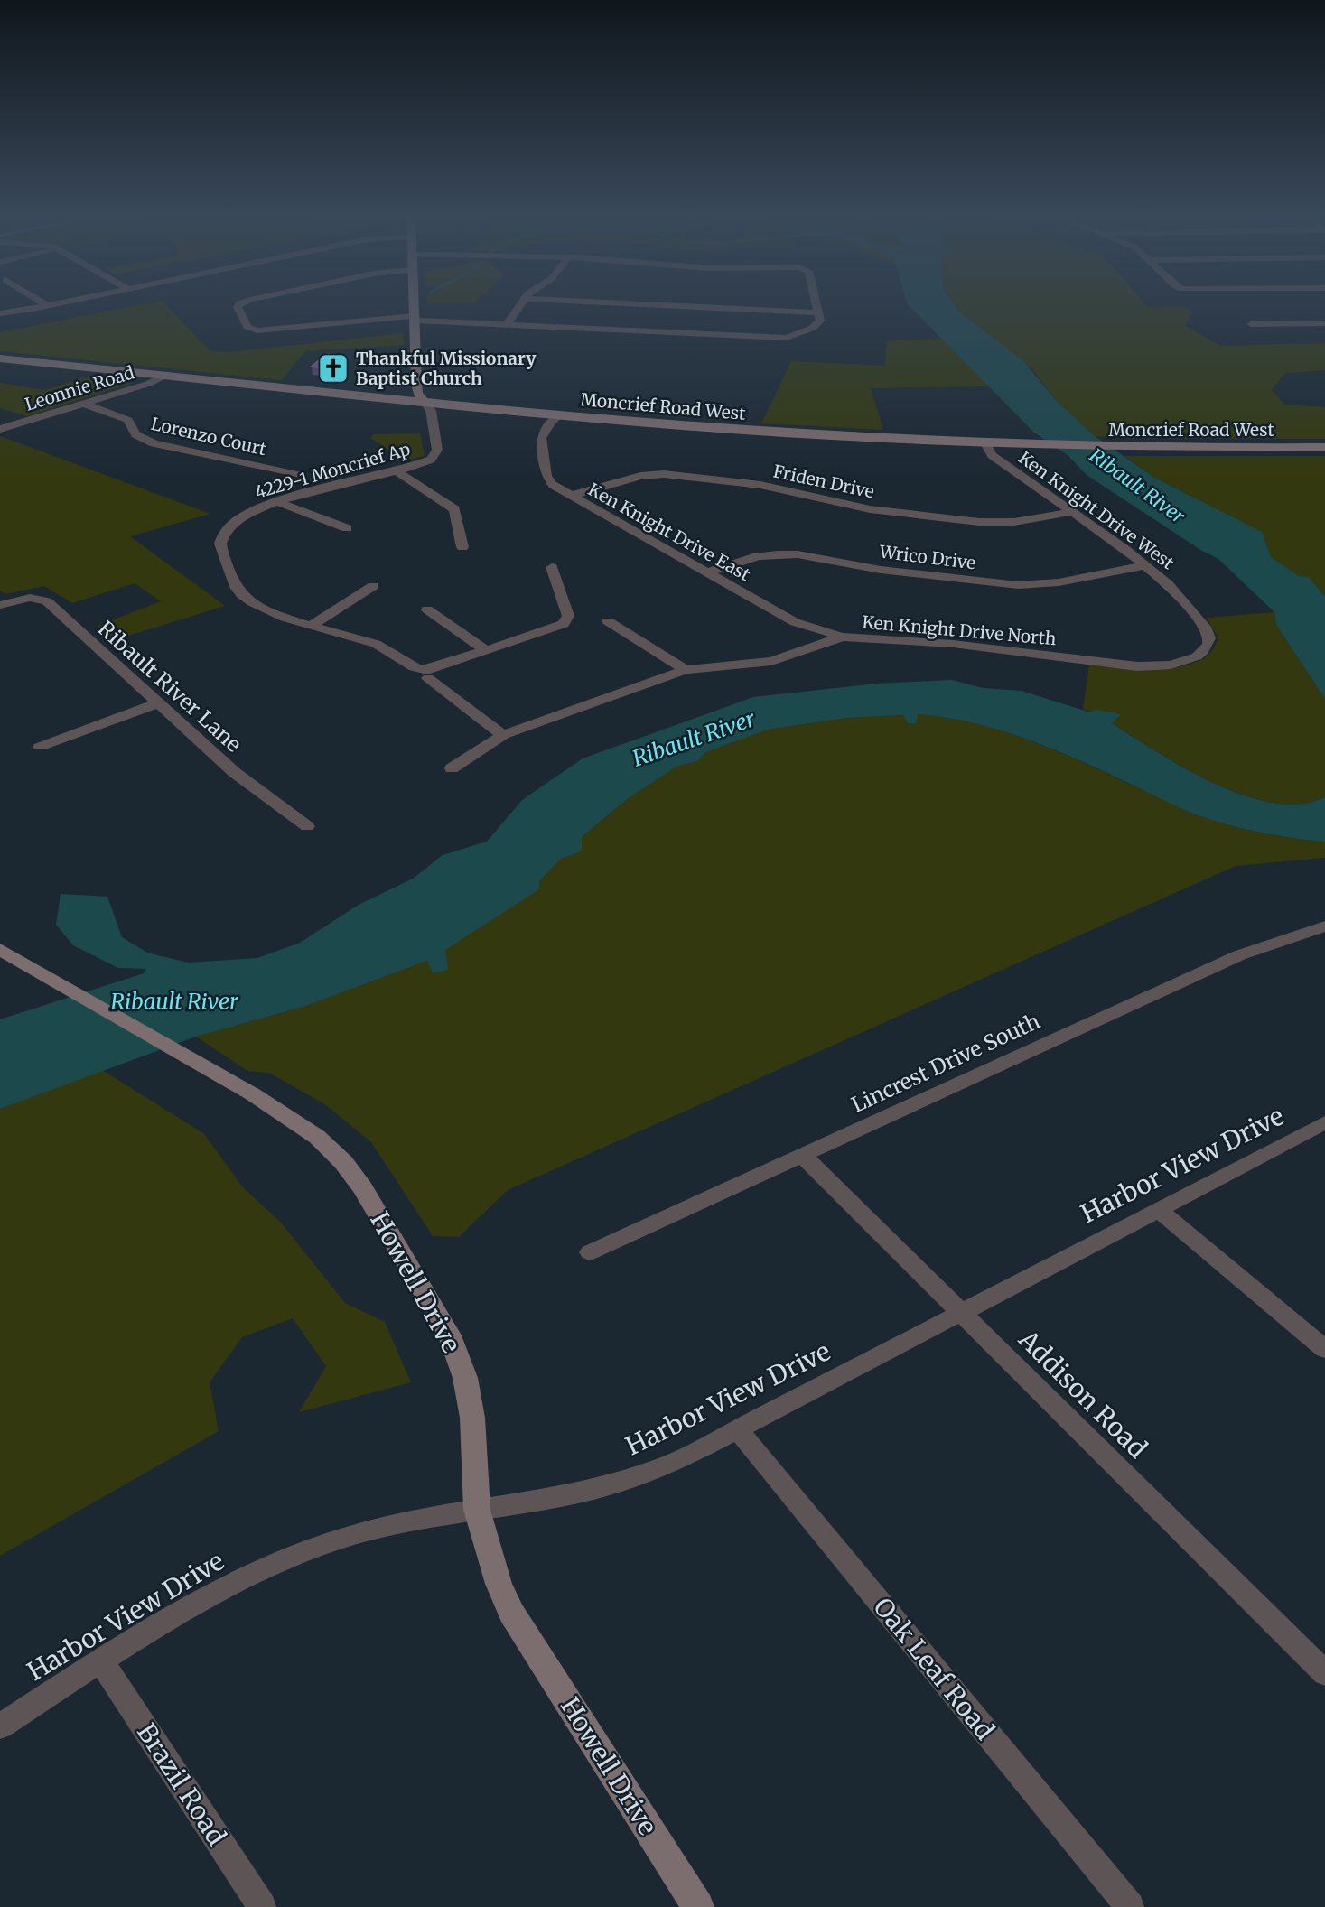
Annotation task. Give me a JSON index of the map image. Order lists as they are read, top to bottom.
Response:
{
  "streets": {
    "street": [
      "Leonnie Road",
      "Moncrief Road West",
      "Lorenzo Court",
      "4229-1 Moncrief Ap",
      "Friden Drive",
      "Ken Knight Drive West",
      "Ken Knight Drive East",
      "Wrico Drive",
      "Ken Knight Drive North",
      "Ribault River Lane",
      "Lincrest Drive South",
      "Harbor View Drive",
      "Howell Drive",
      "Addison Road",
      "Oak Leaf Road",
      "Brazil Road"
    ]
  },
  "crossings": [
    ["Leonnie Road", "Moncrief Road West"],
    ["Leonnie Road", "Lorenzo Court"],
    ["Moncrief Road West", "4229-1 Moncrief Ap"],
    ["Moncrief Road West", "Ken Knight Drive West"],
    ["Moncrief Road West", "Ken Knight Drive East"],
    ["4229-1 Moncrief Ap", "Ken Knight Drive North"],
    ["Friden Drive", "Ken Knight Drive West"],
    ["Friden Drive", "Ken Knight Drive East"],
    ["Ken Knight Drive West", "Wrico Drive"],
    ["Ken Knight Drive West", "Ken Knight Drive North"],
    ["Ken Knight Drive East", "Wrico Drive"],
    ["Ken Knight Drive East", "Ken Knight Drive North"],
    ["Lincrest Drive South", "Addison Road"],
    ["Harbor View Drive", "Howell Drive"],
    ["Harbor View Drive", "Addison Road"],
    ["Harbor View Drive", "Oak Leaf Road"],
    ["Harbor View Drive", "Brazil Road"]
  ],
  "water": ["Ribault River"],
  "places": {
    "church": ["Thankful Missionary Baptist Church"]
  }
}
